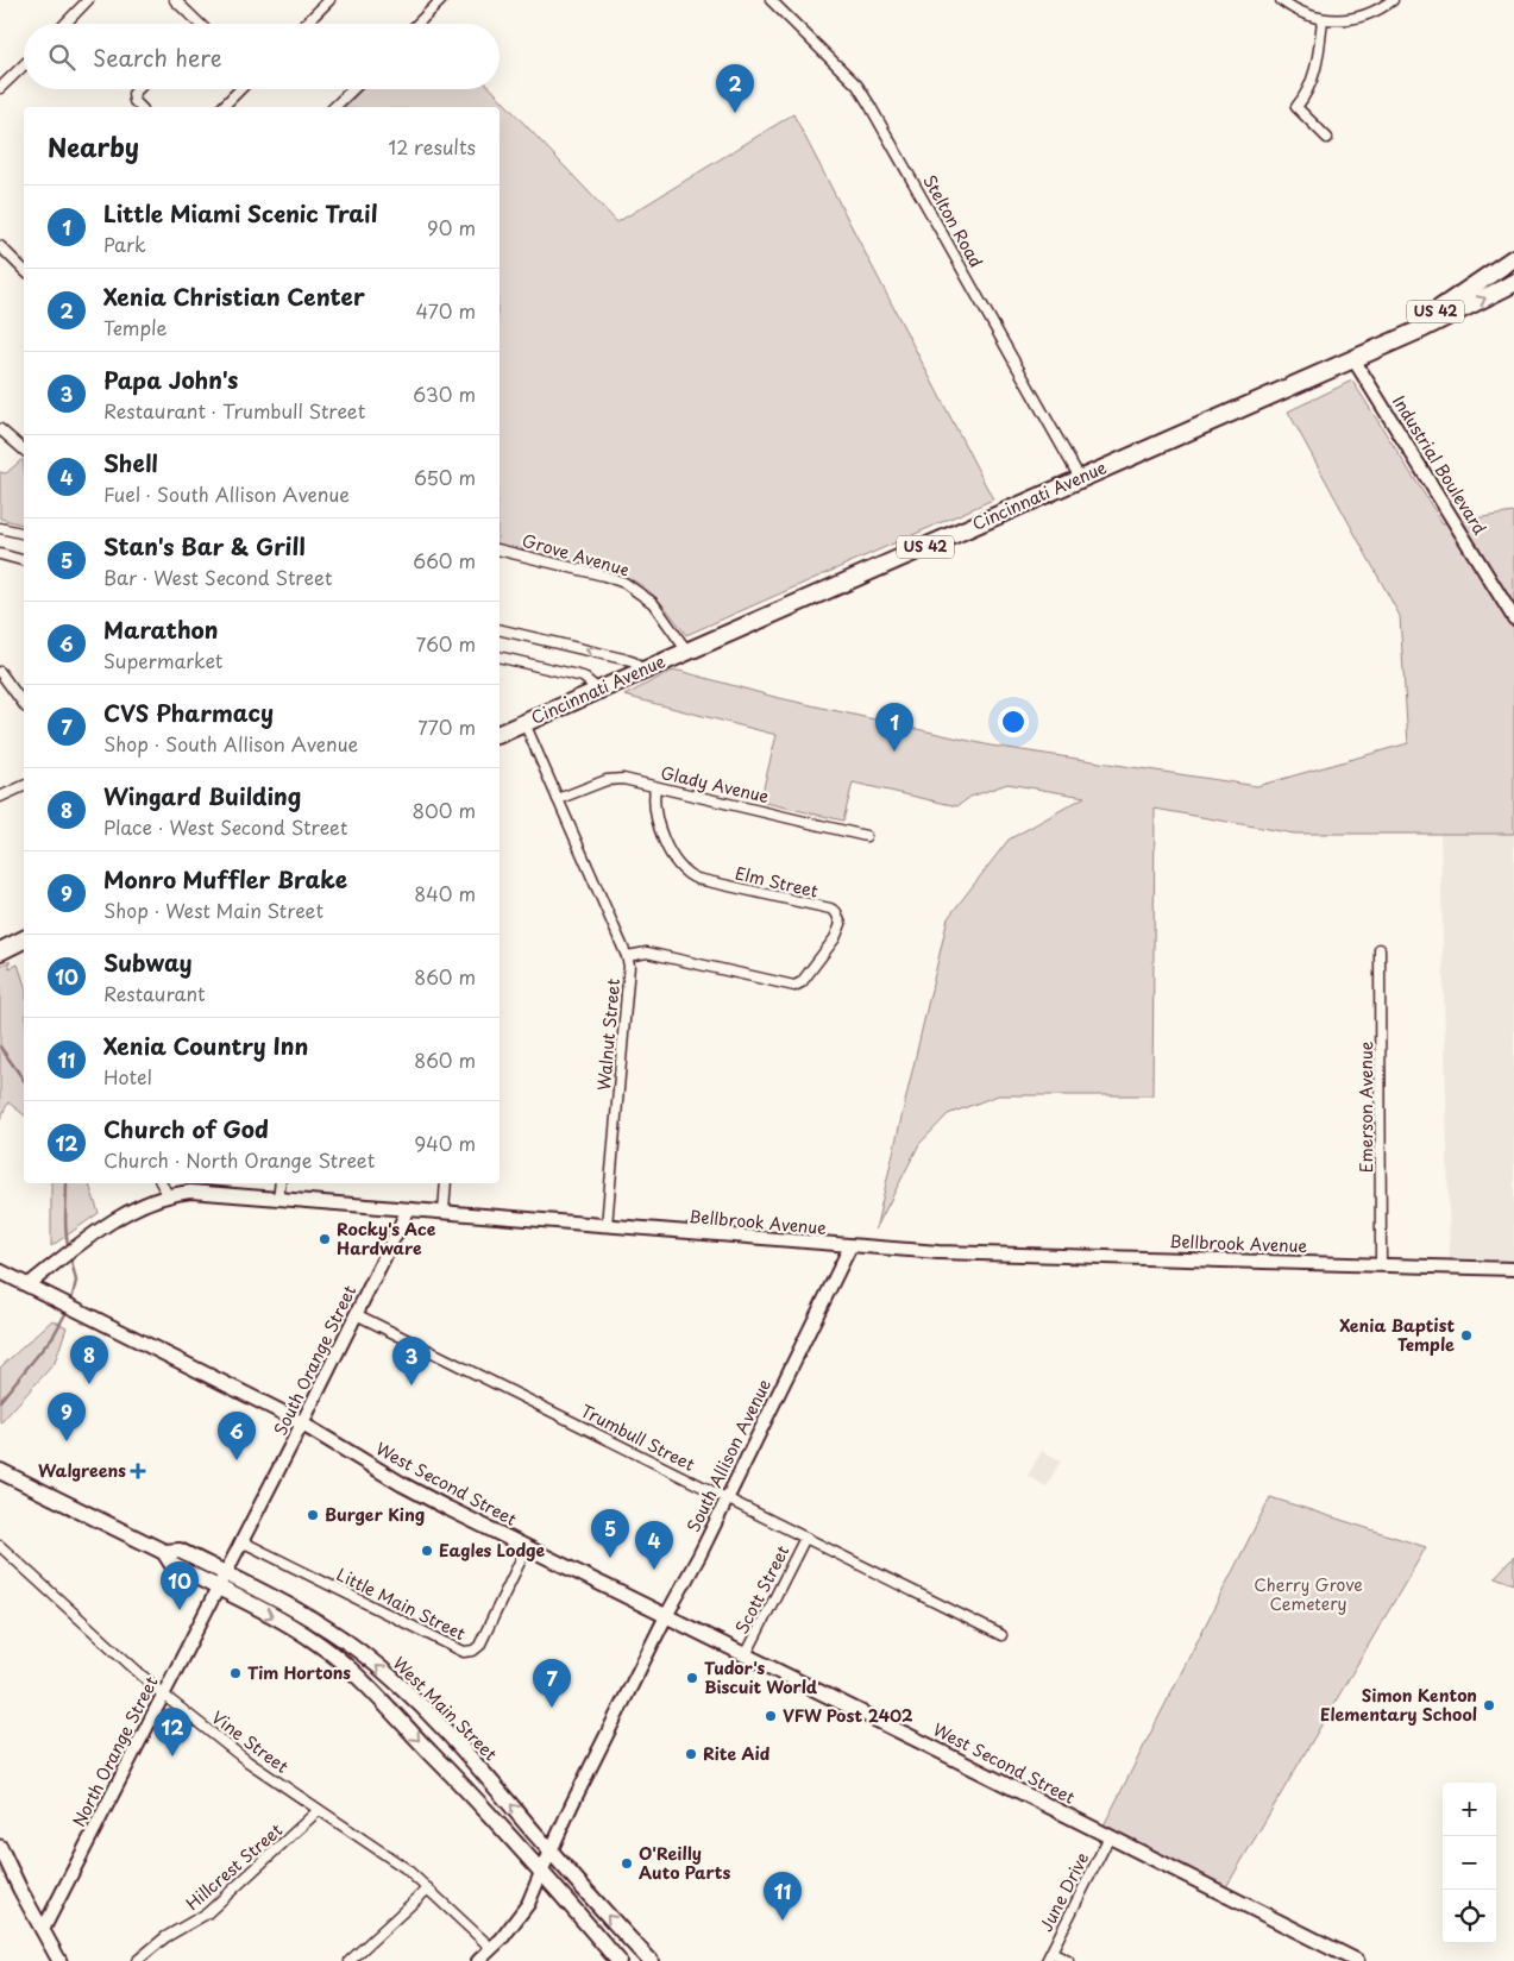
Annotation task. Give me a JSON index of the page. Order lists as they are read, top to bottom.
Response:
{
  "streets": {
    "highway": ["US 42", "Cincinnati Avenue"],
    "main road": ["West Second Street", "West Main Street"],
    "street": [
      "Stelton Road",
      "Industrial Boulevard",
      "Grove Avenue",
      "Glady Avenue",
      "Elm Street",
      "Walnut Street",
      "Emerson Avenue",
      "Bellbrook Avenue",
      "South Orange Street",
      "Trumbull Street",
      "South Allison Avenue",
      "Scott Street",
      "Little Main Street",
      "Vine Street",
      "North Orange Street",
      "Hillcrest Street",
      "June Drive"
    ]
  },
  "crossings": [
    ["Stelton Road", "Cincinnati Avenue"],
    ["Industrial Boulevard", "Cincinnati Avenue"],
    ["Cincinnati Avenue", "Grove Avenue"],
    ["Cincinnati Avenue", "Walnut Street"],
    ["Glady Avenue", "Elm Street"],
    ["Glady Avenue", "Walnut Street"],
    ["Elm Street", "Walnut Street"],
    ["Walnut Street", "Bellbrook Avenue"],
    ["Emerson Avenue", "Bellbrook Avenue"],
    ["Bellbrook Avenue", "South Orange Street"],
    ["Bellbrook Avenue", "South Allison Avenue"],
    ["Bellbrook Avenue", "West Second Street"],
    ["South Orange Street", "Trumbull Street"],
    ["South Orange Street", "West Second Street"],
    ["South Orange Street", "Little Main Street"],
    ["South Orange Street", "West Main Street"],
    ["South Orange Street", "North Orange Street"],
    ["Trumbull Street", "South Allison Avenue"],
    ["Trumbull Street", "Scott Street"],
    ["South Allison Avenue", "West Second Street"],
    ["South Allison Avenue", "West Main Street"],
    ["South Allison Avenue", "Vine Street"],
    ["West Second Street", "Scott Street"],
    ["West Second Street", "Little Main Street"],
    ["West Second Street", "June Drive"],
    ["West Main Street", "North Orange Street"],
    ["Vine Street", "North Orange Street"],
    ["Vine Street", "Hillcrest Street"]
  ],
  "parks": ["Cherry Grove Cemetery"],
  "places": {
    "other": [
      "Rocky's Ace Hardware",
      "Xenia Baptist Temple",
      "Burger King",
      "Eagles Lodge",
      "Tim Hortons",
      "Tudor's Biscuit World",
      "Simon Kenton Elementary School",
      "VFW Post 2402",
      "Rite Aid",
      "O'Reilly Auto Parts"
    ],
    "health": ["Walgreens"]
  },
  "page": {
    "search": "Search here",
    "pins": [
      "2",
      "1",
      "8",
      "3",
      "9",
      "6",
      "5",
      "4",
      "10",
      "7",
      "12",
      "11"
    ],
    "heading": ["Nearby", "12 results"],
    "list": [
      {
        "mark": "1",
        "name": "Little Miami Scenic Trail",
        "note": "Park",
        "value": "90 m"
      },
      {
        "mark": "2",
        "name": "Xenia Christian Center",
        "note": "Temple",
        "value": "470 m"
      },
      {
        "mark": "3",
        "name": "Papa John's",
        "note": "Restaurant · Trumbull Street",
        "value": "630 m"
      },
      {
        "mark": "4",
        "name": "Shell",
        "note": "Fuel · South Allison Avenue",
        "value": "650 m"
      },
      {
        "mark": "5",
        "name": "Stan's Bar & Grill",
        "note": "Bar · West Second Street",
        "value": "660 m"
      },
      {
        "mark": "6",
        "name": "Marathon",
        "note": "Supermarket",
        "value": "760 m"
      },
      {
        "mark": "7",
        "name": "CVS Pharmacy",
        "note": "Shop · South Allison Avenue",
        "value": "770 m"
      },
      {
        "mark": "8",
        "name": "Wingard Building",
        "note": "Place · West Second Street",
        "value": "800 m"
      },
      {
        "mark": "9",
        "name": "Monro Muffler Brake",
        "note": "Shop · West Main Street",
        "value": "840 m"
      },
      {
        "mark": "10",
        "name": "Subway",
        "note": "Restaurant",
        "value": "860 m"
      },
      {
        "mark": "11",
        "name": "Xenia Country Inn",
        "note": "Hotel",
        "value": "860 m"
      },
      {
        "mark": "12",
        "name": "Church of God",
        "note": "Church · North Orange Street",
        "value": "940 m"
      }
    ],
    "map_buttons": ["+", "−"]
  }
}
